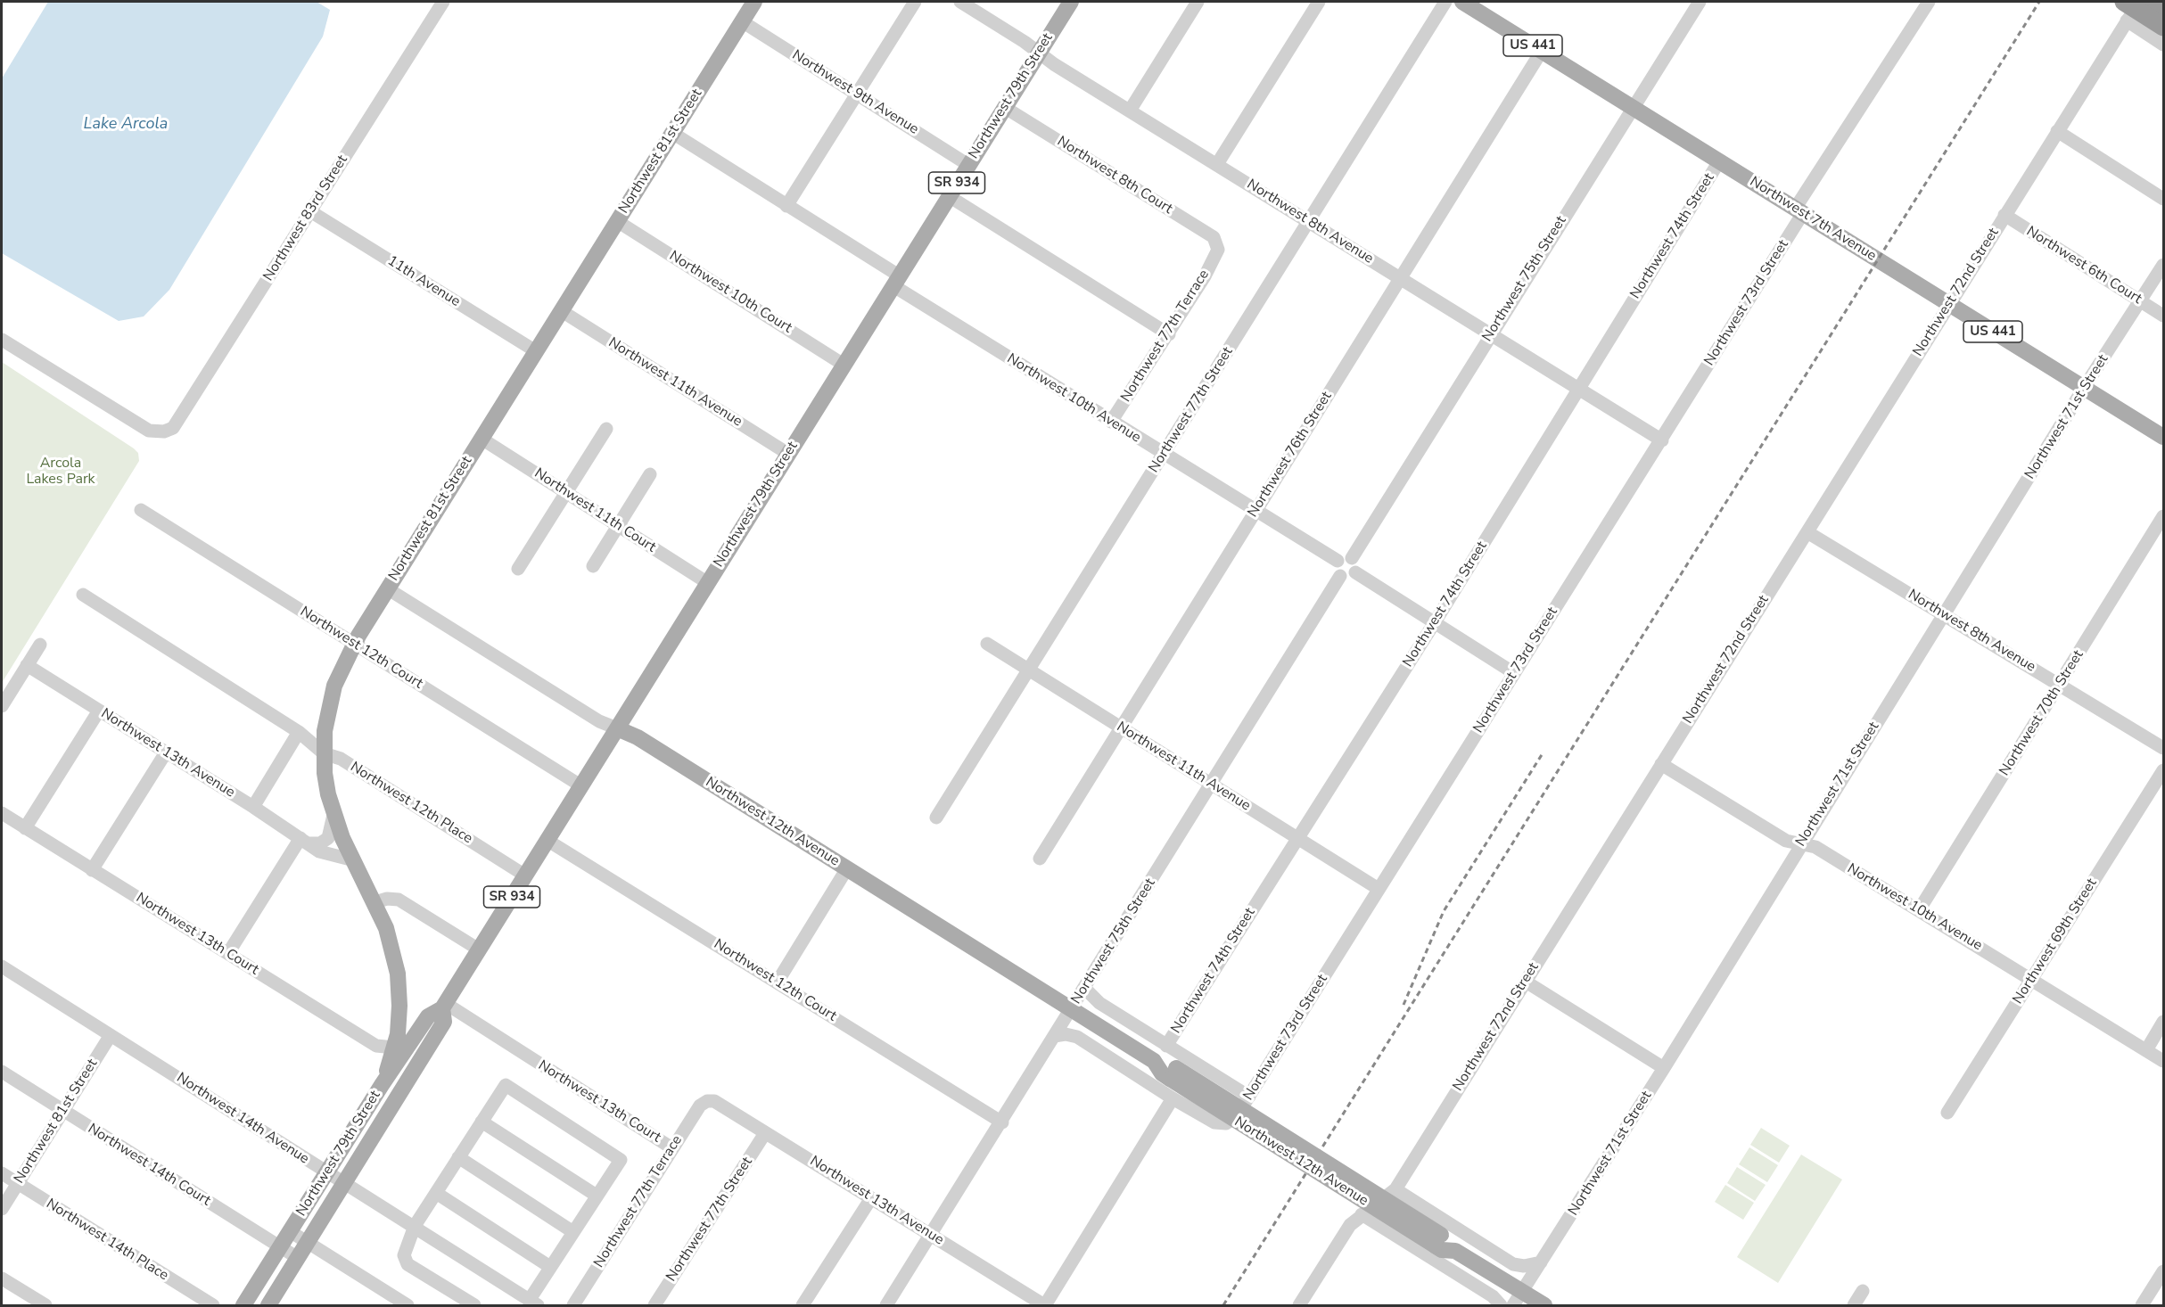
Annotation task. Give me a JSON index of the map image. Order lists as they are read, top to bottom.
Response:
{
  "streets": {
    "main road": [
      "US 441",
      "Northwest 79th Street",
      "Northwest 81st Street",
      "SR 934",
      "Northwest 7th Avenue",
      "Northwest 12th Avenue"
    ],
    "street": [
      "Northwest 9th Avenue",
      "Northwest 8th Court",
      "Northwest 83rd Street",
      "Northwest 8th Avenue",
      "Northwest 74th Street",
      "Northwest 6th Court",
      "Northwest 75th Street",
      "11th Avenue",
      "Northwest 10th Court",
      "Northwest 72nd Street",
      "Northwest 73rd Street",
      "Northwest 77th Terrace",
      "Northwest 11th Avenue",
      "Northwest 10th Avenue",
      "Northwest 77th Street",
      "Northwest 71st Street",
      "Northwest 76th Street",
      "Northwest 11th Court",
      "Northwest 12th Court",
      "Northwest 70th Street",
      "Northwest 13th Avenue",
      "Northwest 12th Place",
      "Northwest 13th Court",
      "Northwest 69th Street",
      "Northwest 14th Avenue",
      "Northwest 14th Court",
      "Northwest 14th Place"
    ]
  },
  "crossings": [
    ["Northwest 9th Avenue", "Northwest 79th Street"],
    ["Northwest 9th Avenue", "Northwest 81st Street"],
    ["Northwest 79th Street", "Northwest 81st Street"],
    ["Northwest 79th Street", "Northwest 8th Court"],
    ["Northwest 79th Street", "Northwest 8th Avenue"],
    ["Northwest 79th Street", "Northwest 10th Court"],
    ["Northwest 79th Street", "Northwest 11th Avenue"],
    ["Northwest 79th Street", "Northwest 10th Avenue"],
    ["Northwest 79th Street", "Northwest 11th Court"],
    ["Northwest 79th Street", "Northwest 12th Court"],
    ["Northwest 79th Street", "Northwest 12th Place"],
    ["Northwest 79th Street", "Northwest 12th Avenue"],
    ["Northwest 79th Street", "Northwest 13th Court"],
    ["Northwest 79th Street", "Northwest 14th Avenue"],
    ["Northwest 79th Street", "Northwest 14th Court"],
    ["Northwest 81st Street", "11th Avenue"],
    ["Northwest 81st Street", "Northwest 10th Court"],
    ["Northwest 81st Street", "Northwest 11th Avenue"],
    ["Northwest 81st Street", "Northwest 10th Avenue"],
    ["Northwest 81st Street", "Northwest 11th Court"],
    ["Northwest 81st Street", "Northwest 12th Court"],
    ["Northwest 81st Street", "Northwest 13th Avenue"],
    ["Northwest 81st Street", "Northwest 12th Place"],
    ["Northwest 81st Street", "Northwest 12th Avenue"],
    ["Northwest 81st Street", "Northwest 13th Court"],
    ["Northwest 81st Street", "Northwest 14th Avenue"],
    ["Northwest 81st Street", "Northwest 14th Court"],
    ["Northwest 81st Street", "Northwest 14th Place"],
    ["Northwest 8th Court", "Northwest 77th Terrace"],
    ["Northwest 83rd Street", "11th Avenue"],
    ["Northwest 7th Avenue", "Northwest 74th Street"],
    ["Northwest 7th Avenue", "Northwest 75th Street"],
    ["Northwest 7th Avenue", "Northwest 72nd Street"],
    ["Northwest 7th Avenue", "Northwest 73rd Street"],
    ["Northwest 7th Avenue", "Northwest 71st Street"],
    ["Northwest 7th Avenue", "Northwest 76th Street"],
    ["Northwest 8th Avenue", "Northwest 74th Street"],
    ["Northwest 8th Avenue", "Northwest 75th Street"],
    ["Northwest 8th Avenue", "Northwest 72nd Street"],
    ["Northwest 8th Avenue", "Northwest 73rd Street"],
    ["Northwest 8th Avenue", "Northwest 77th Street"],
    ["Northwest 8th Avenue", "Northwest 71st Street"],
    ["Northwest 8th Avenue", "Northwest 76th Street"],
    ["Northwest 8th Avenue", "Northwest 70th Street"],
    ["Northwest 74th Street", "Northwest 11th Avenue"],
    ["Northwest 74th Street", "Northwest 12th Avenue"],
    ["Northwest 6th Court", "Northwest 72nd Street"],
    ["Northwest 6th Court", "Northwest 71st Street"],
    ["Northwest 75th Street", "Northwest 11th Avenue"],
    ["Northwest 75th Street", "Northwest 10th Avenue"],
    ["Northwest 75th Street", "Northwest 12th Court"],
    ["Northwest 75th Street", "Northwest 13th Avenue"],
    ["Northwest 75th Street", "Northwest 12th Avenue"],
    ["Northwest 72nd Street", "Northwest 10th Avenue"],
    ["Northwest 72nd Street", "Northwest 12th Avenue"],
    ["Northwest 73rd Street", "Northwest 11th Avenue"],
    ["Northwest 73rd Street", "Northwest 12th Avenue"],
    ["Northwest 77th Terrace", "Northwest 10th Avenue"],
    ["Northwest 77th Terrace", "Northwest 13th Avenue"],
    ["Northwest 77th Terrace", "Northwest 13th Court"],
    ["Northwest 11th Avenue", "Northwest 77th Street"],
    ["Northwest 11th Avenue", "Northwest 76th Street"],
    ["Northwest 10th Avenue", "Northwest 77th Street"],
    ["Northwest 10th Avenue", "Northwest 71st Street"],
    ["Northwest 10th Avenue", "Northwest 76th Street"],
    ["Northwest 10th Avenue", "Northwest 70th Street"],
    ["Northwest 10th Avenue", "Northwest 69th Street"],
    ["Northwest 77th Street", "Northwest 13th Avenue"],
    ["Northwest 71st Street", "Northwest 12th Avenue"]
  ],
  "water": ["Lake Arcola"],
  "parks": ["Arcola Lakes Park"]
}
